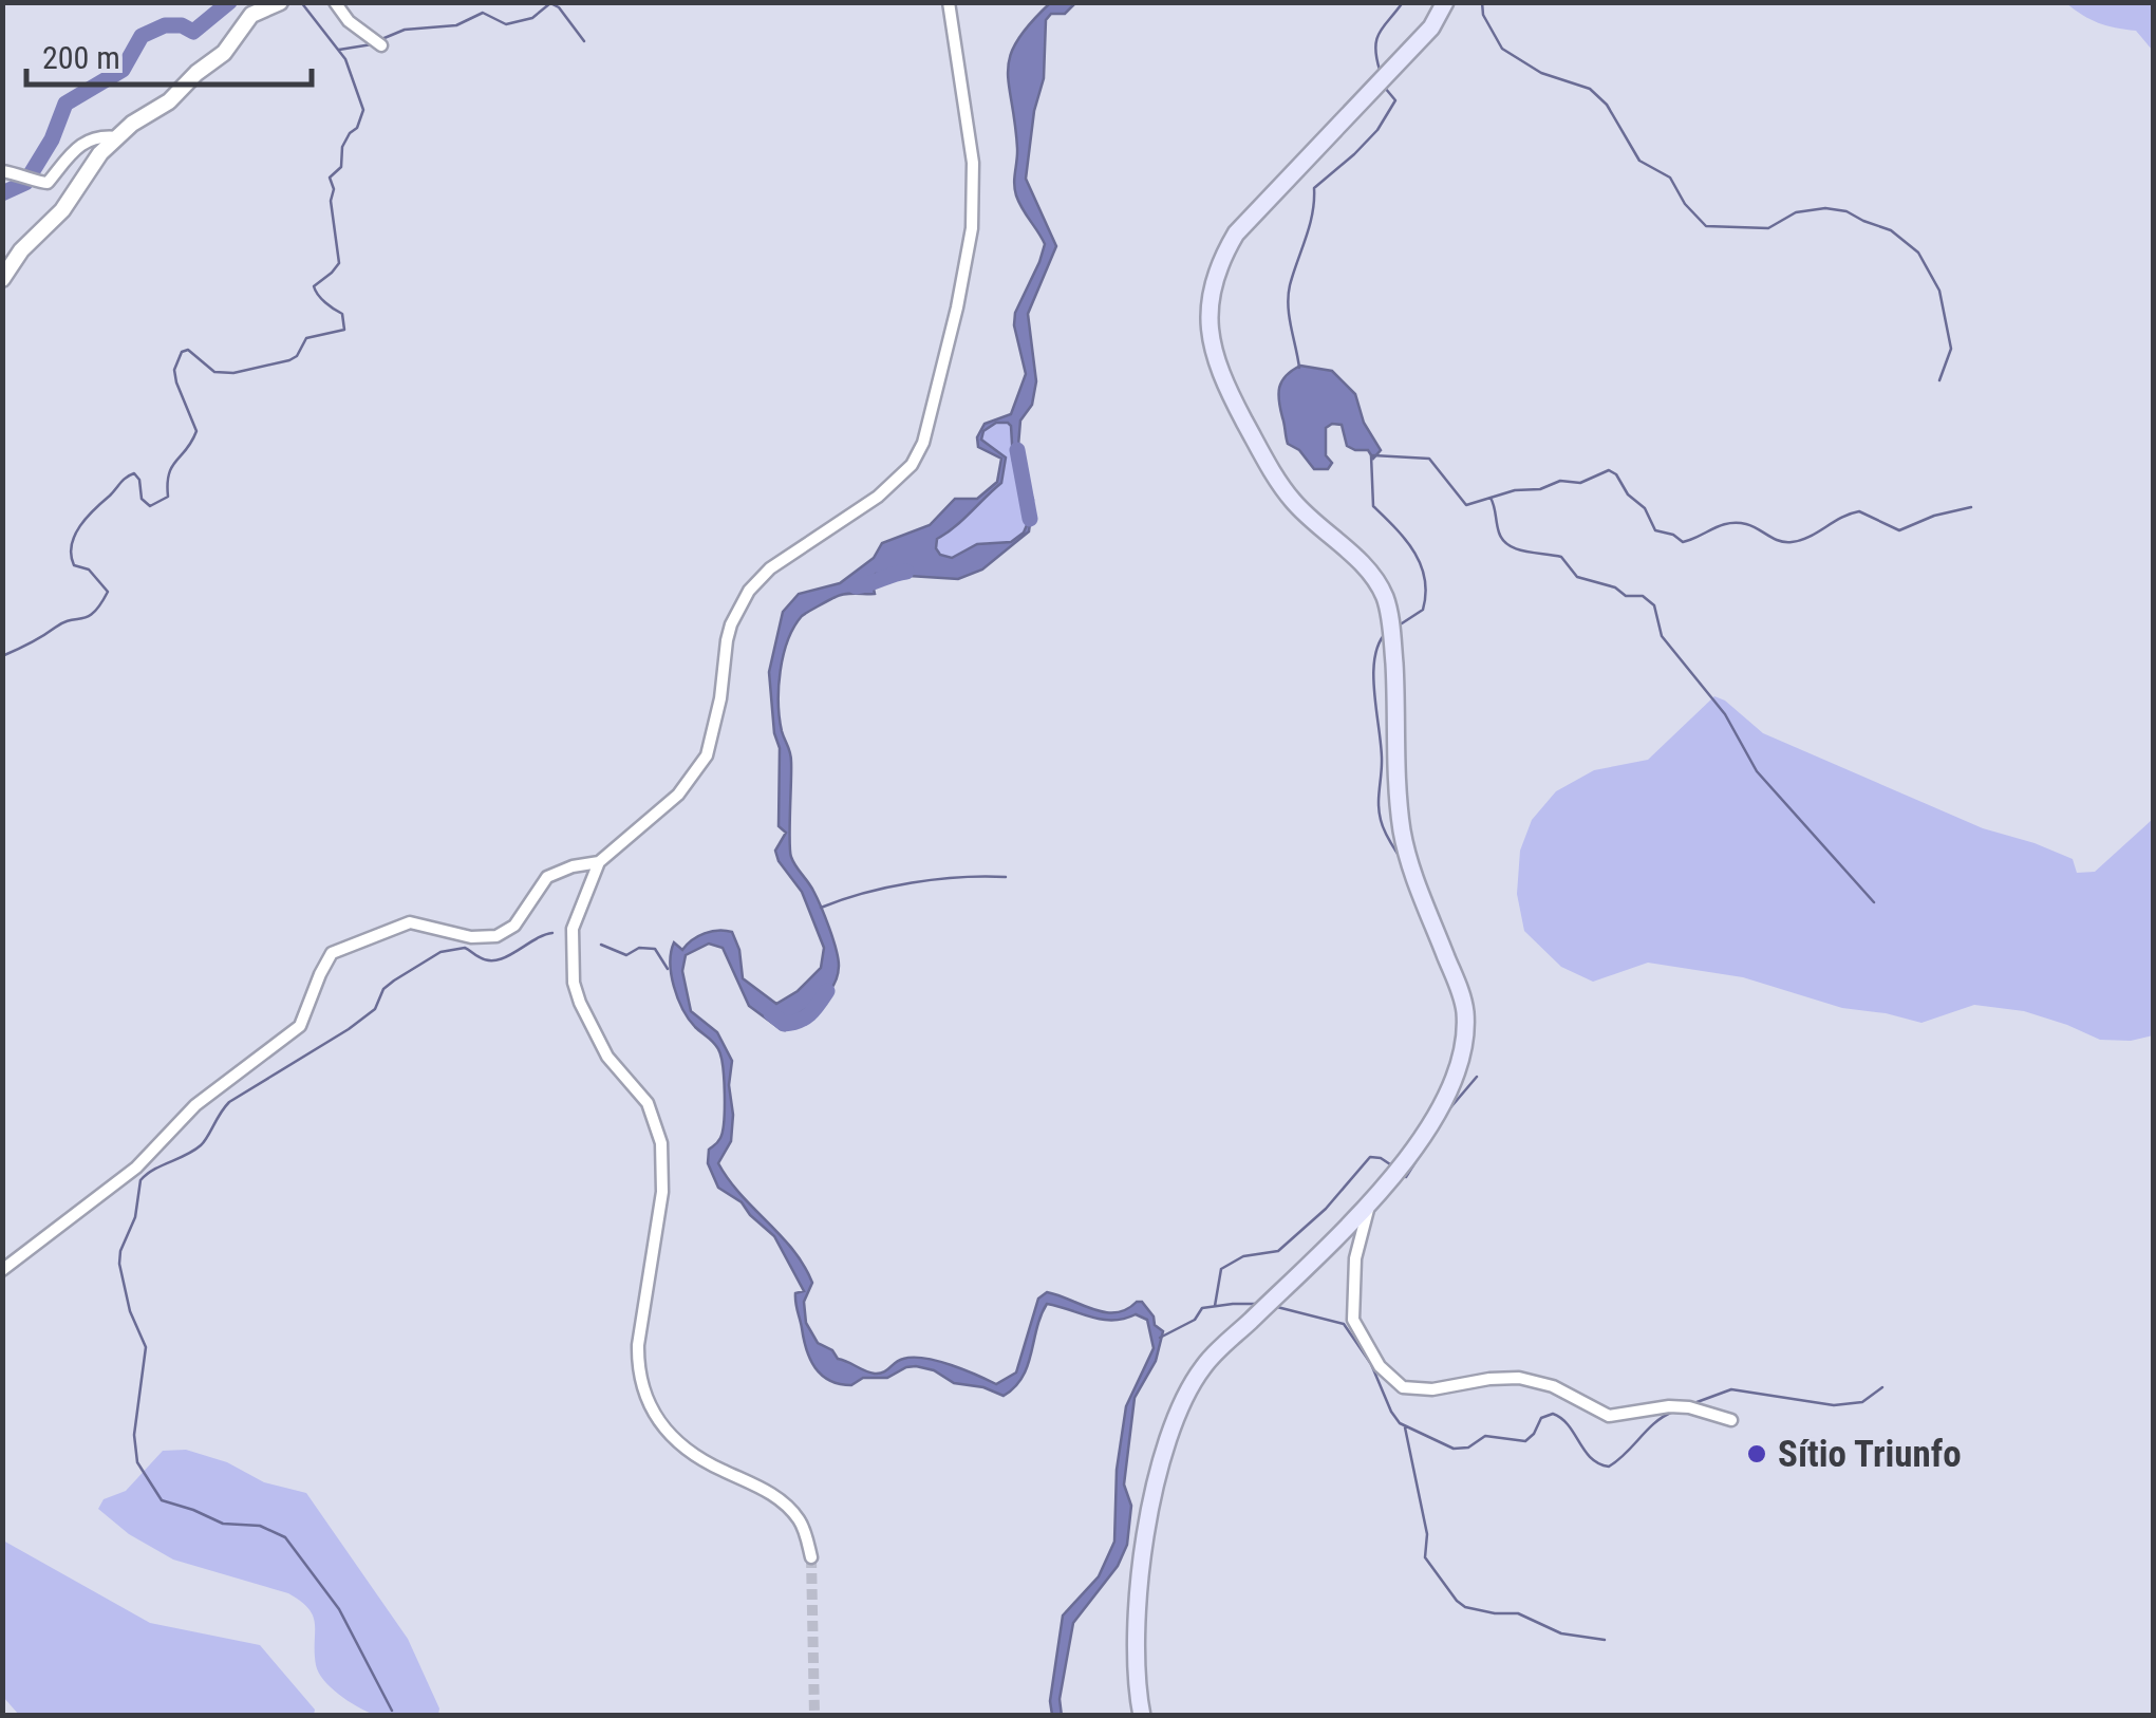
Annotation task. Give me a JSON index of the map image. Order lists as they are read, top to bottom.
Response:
{
  "places": ["Sítio Triunfo"],
  "scale_bar": "200 m"
}
